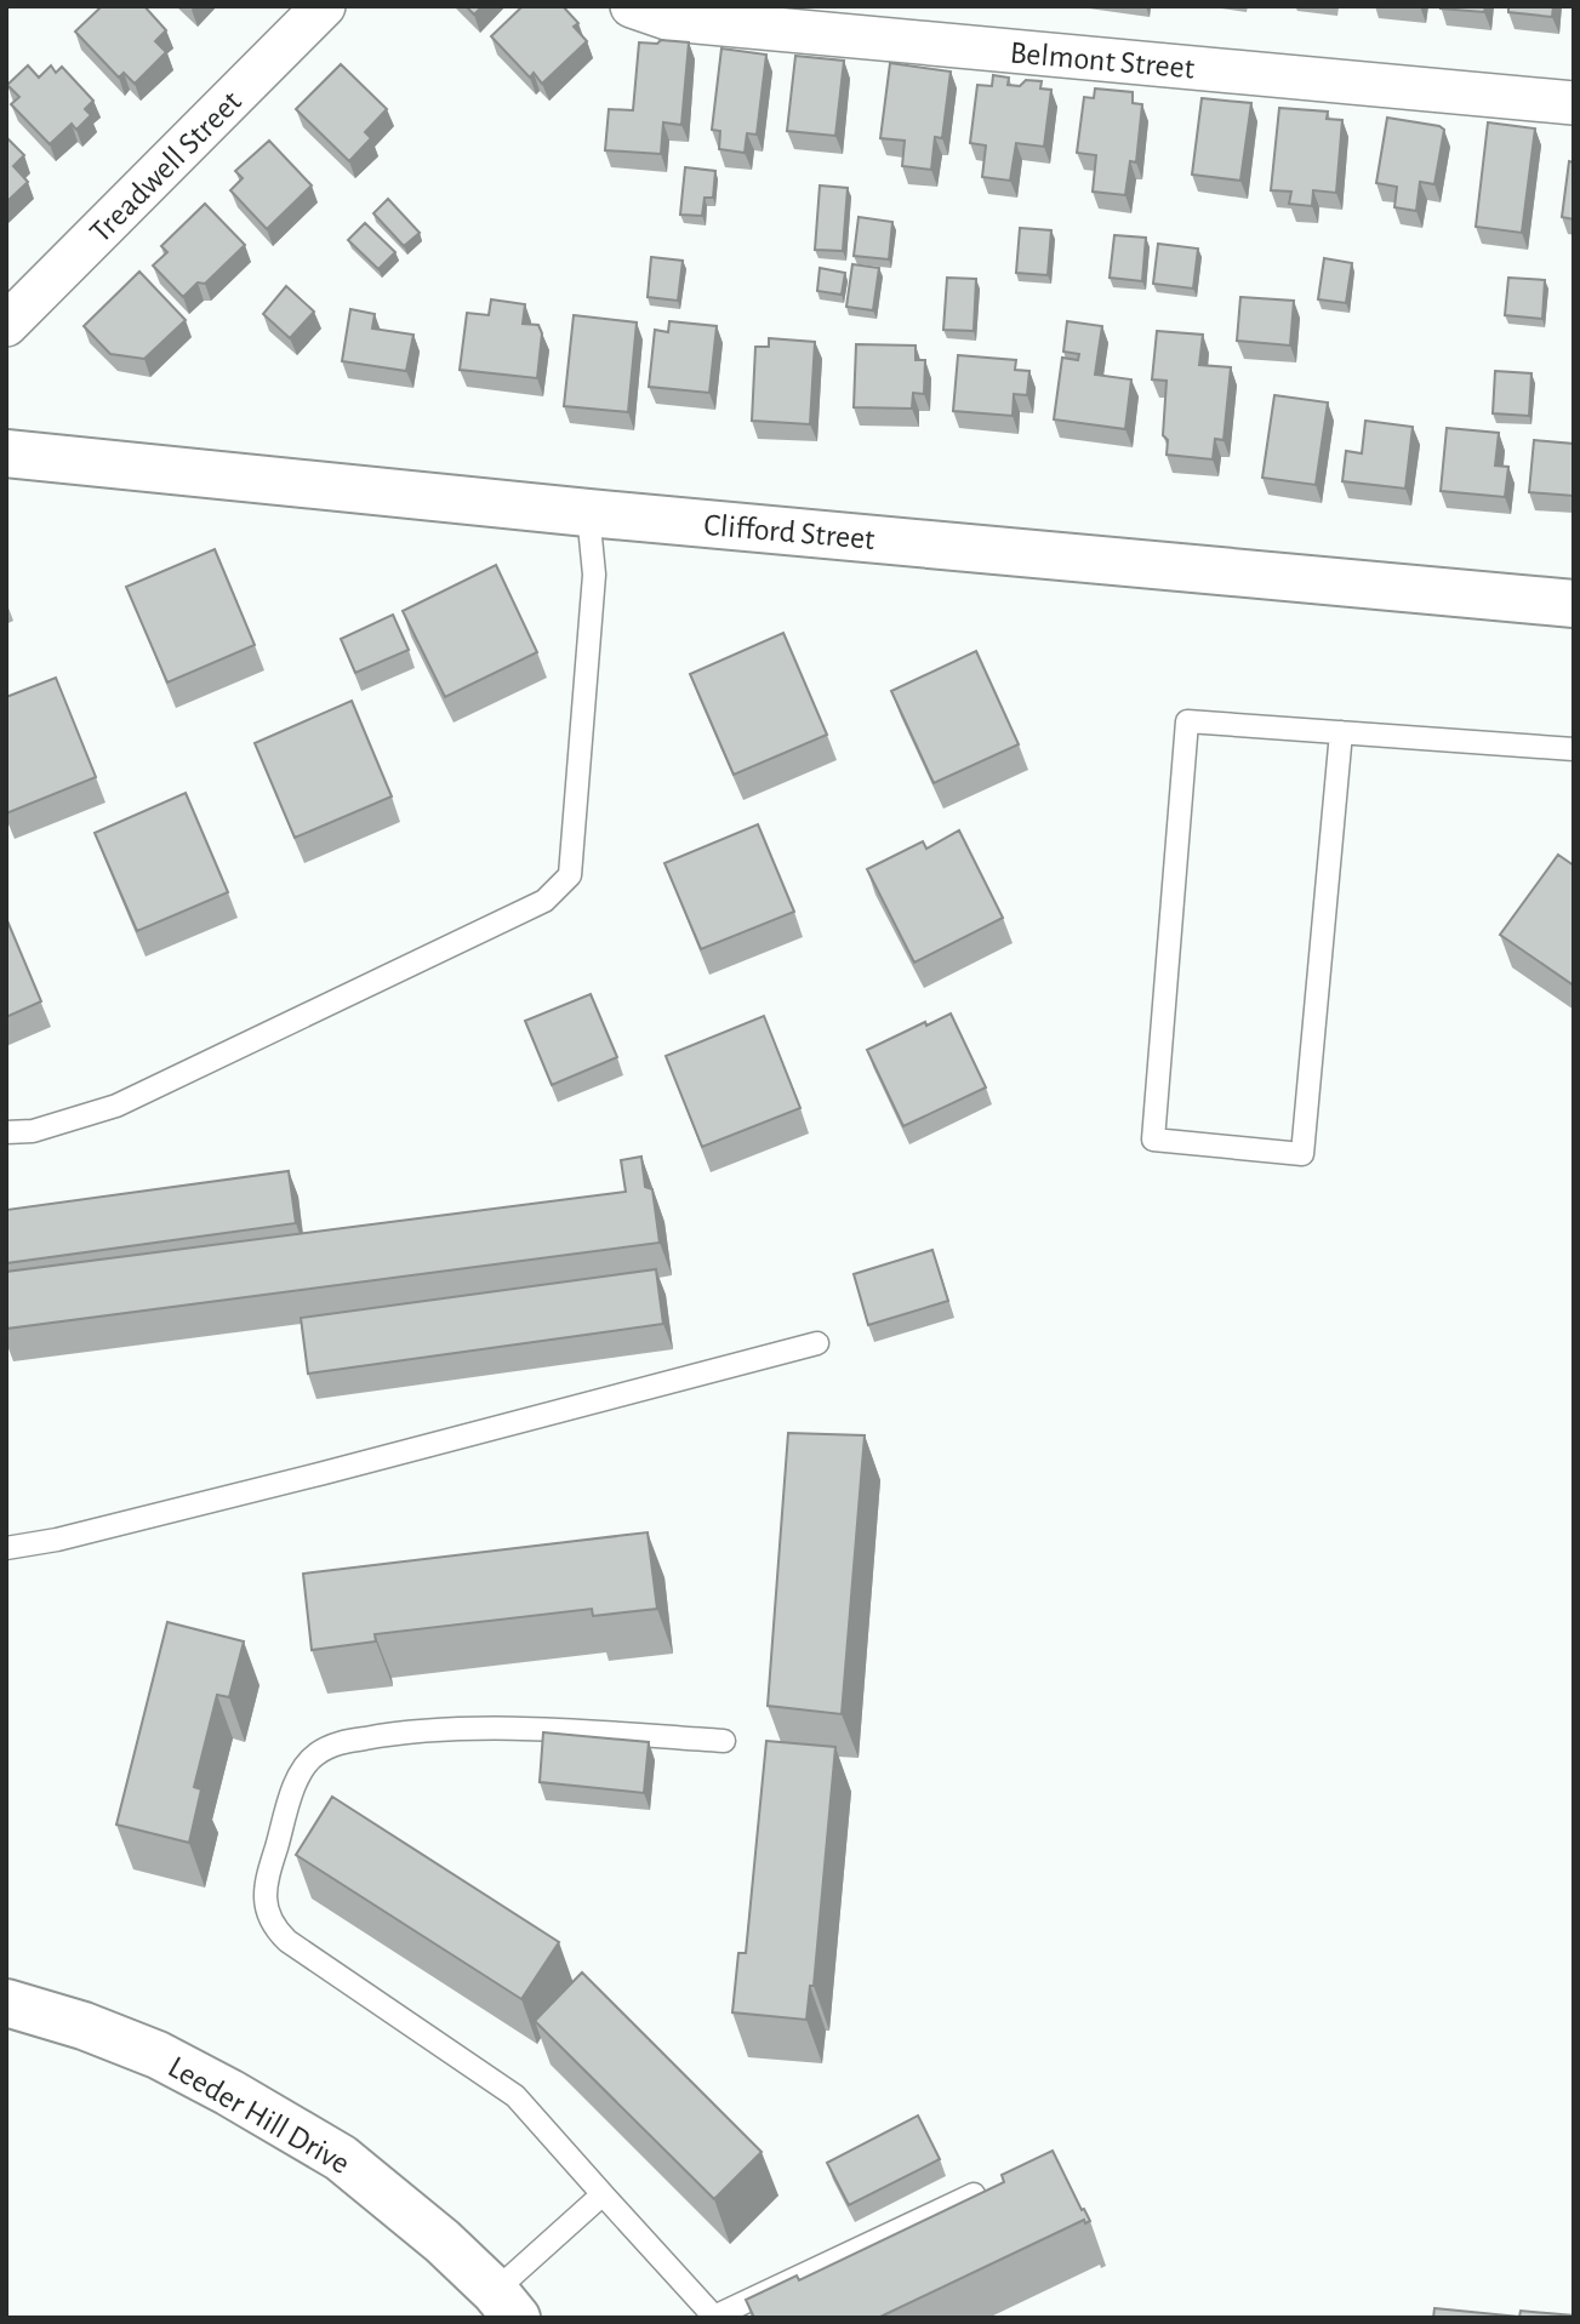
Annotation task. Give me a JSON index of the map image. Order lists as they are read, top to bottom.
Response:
{
  "streets": {
    "street": [
      "Belmont Street",
      "Treadwell Street",
      "Clifford Street",
      "Leeder Hill Drive"
    ]
  }
}
